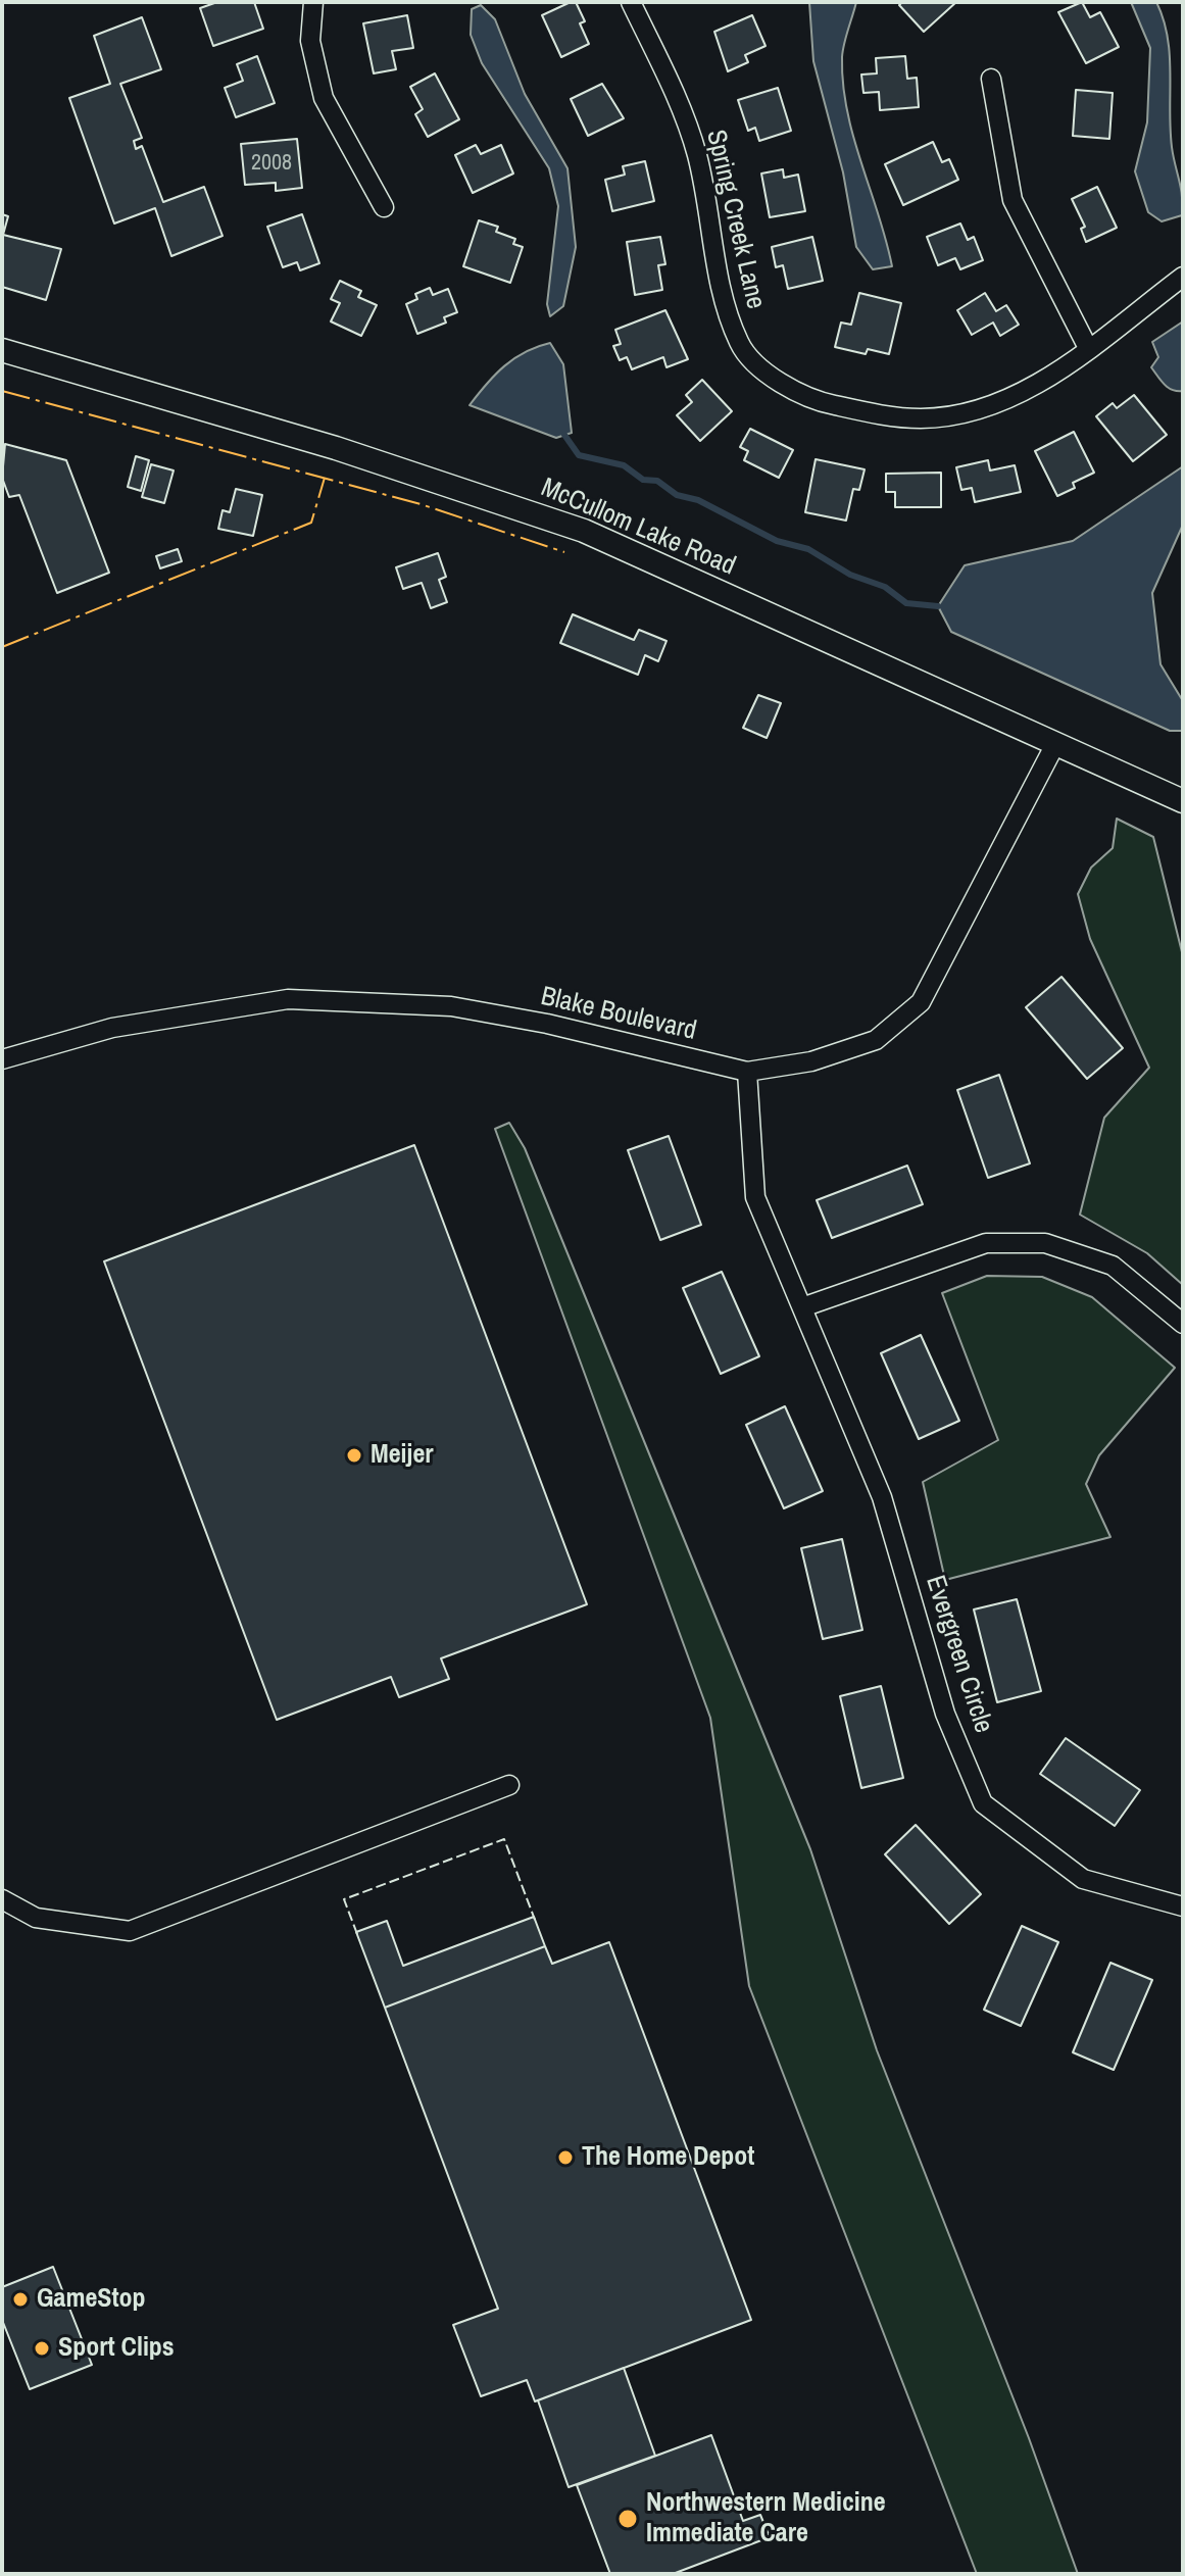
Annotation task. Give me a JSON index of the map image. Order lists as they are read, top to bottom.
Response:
{
  "streets": {
    "street": [
      "Spring Creek Lane",
      "McCullom Lake Road",
      "Blake Boulevard",
      "Evergreen Circle"
    ]
  },
  "crossings": [
    ["McCullom Lake Road", "Blake Boulevard"],
    ["Blake Boulevard", "Evergreen Circle"]
  ],
  "places": [
    "Meijer",
    "The Home Depot",
    "GameStop",
    "Sport Clips",
    "Northwestern Medicine Immediate Care"
  ],
  "house_numbers": ["2008"]
}
